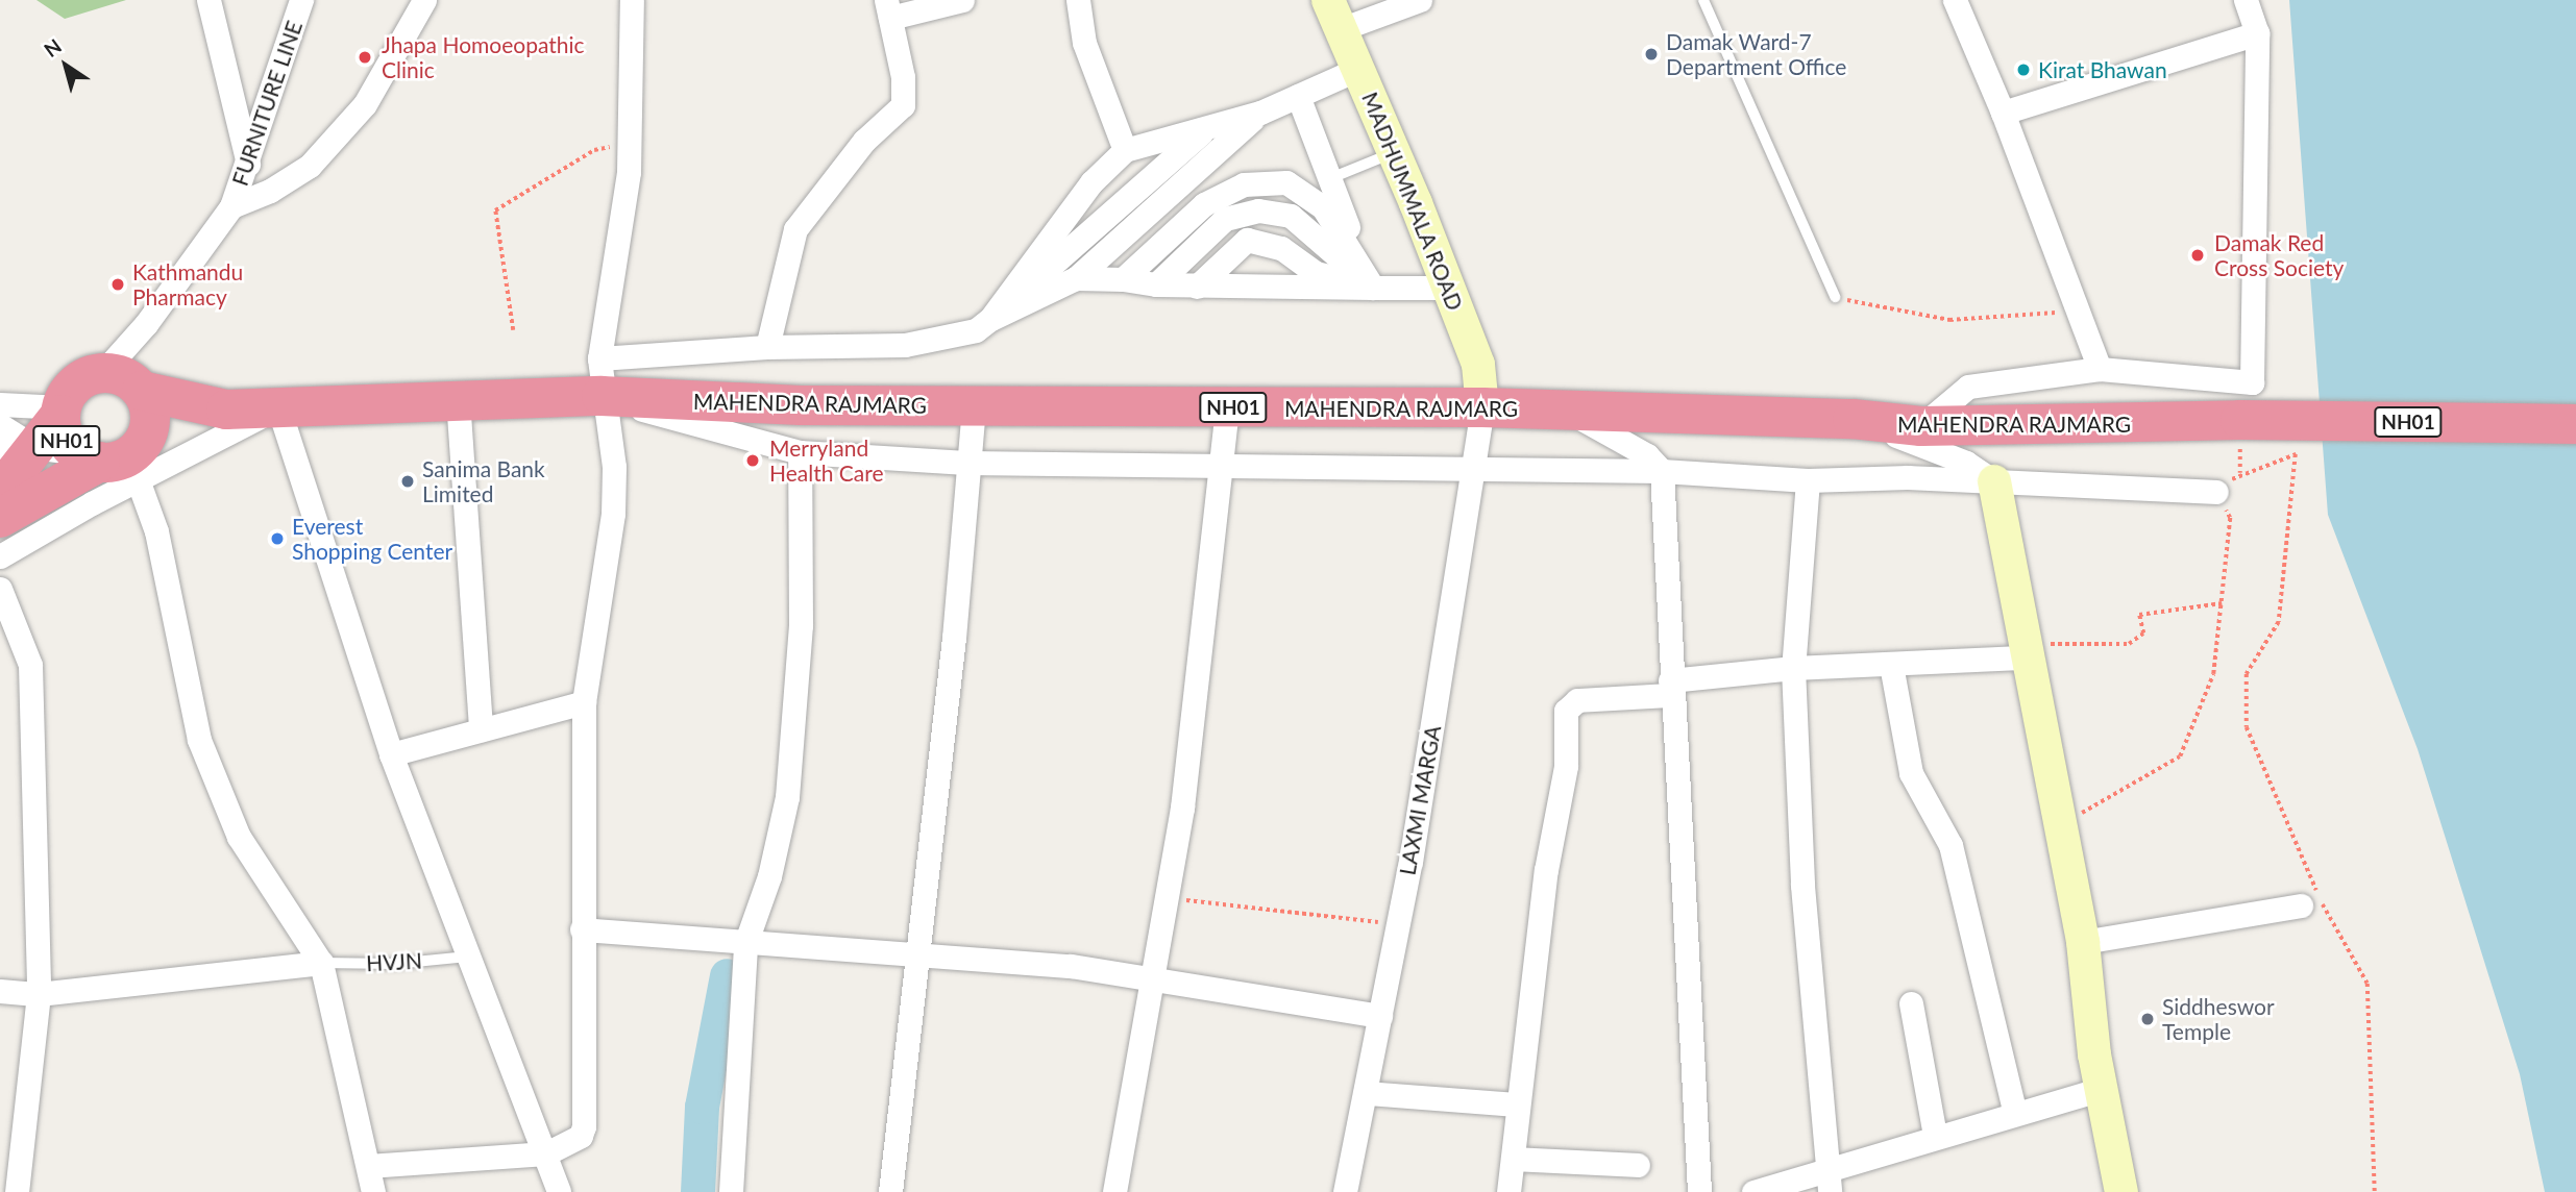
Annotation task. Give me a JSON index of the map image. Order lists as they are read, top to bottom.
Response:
{
  "streets": {
    "highway": ["MAHENDRA RAJMARG", "NH01"],
    "street": ["FURNITURE LINE", "MADHUMMALA ROAD", "LAXMI MARGA"],
    "lane": ["HVJN"]
  },
  "crossings": [
    ["FURNITURE LINE", "NH01"],
    ["MADHUMMALA ROAD", "MAHENDRA RAJMARG"],
    ["MADHUMMALA ROAD", "LAXMI MARGA"],
    ["MAHENDRA RAJMARG", "NH01"],
    ["MAHENDRA RAJMARG", "LAXMI MARGA"]
  ],
  "places": [
    "Damak Ward-7 Department Office",
    "Jhapa Homoeopathic Clinic",
    "Kirat Bhawan",
    "Damak Red Cross Society",
    "Kathmandu Pharmacy",
    "Merryland Health Care",
    "Sanima Bank Limited",
    "Everest Shopping Center",
    "Siddheswor Temple"
  ],
  "north": "top left"
}
